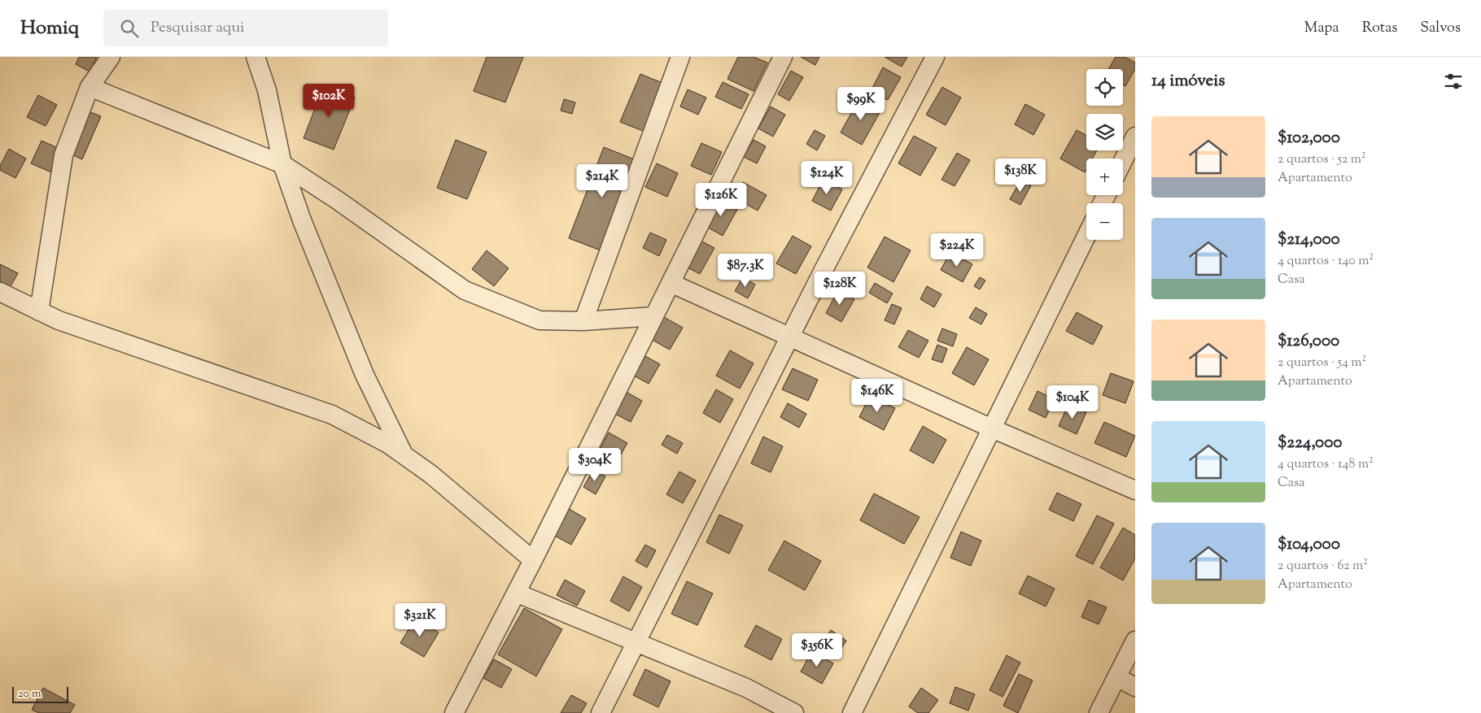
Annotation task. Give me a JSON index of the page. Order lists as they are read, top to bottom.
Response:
{
  "scale_bar": "20 m",
  "page": {
    "header": "Homiq",
    "search": "Pesquisar aqui",
    "nav": ["Mapa", "Rotas", "Salvos"],
    "heading": "14 imóveis",
    "map_buttons": ["+", "−"],
    "price": [
      "$102K",
      "$99K",
      "$138K",
      "$124K",
      "$214K",
      "$126K",
      "$224K",
      "$87.3K",
      "$128K",
      "$146K",
      "$104K",
      "$304K",
      "$321K",
      "$356K"
    ],
    "list": [
      {
        "name": "$102,000",
        "note": "2 quartos · 52 m² · Apartamento"
      },
      {
        "name": "$214,000",
        "note": "4 quartos · 140 m² · Casa"
      },
      {
        "name": "$126,000",
        "note": "2 quartos · 54 m² · Apartamento"
      },
      {
        "name": "$224,000",
        "note": "4 quartos · 148 m² · Casa"
      },
      {
        "name": "$104,000",
        "note": "2 quartos · 62 m² · Apartamento"
      }
    ],
    "scale": "20 m"
  }
}
